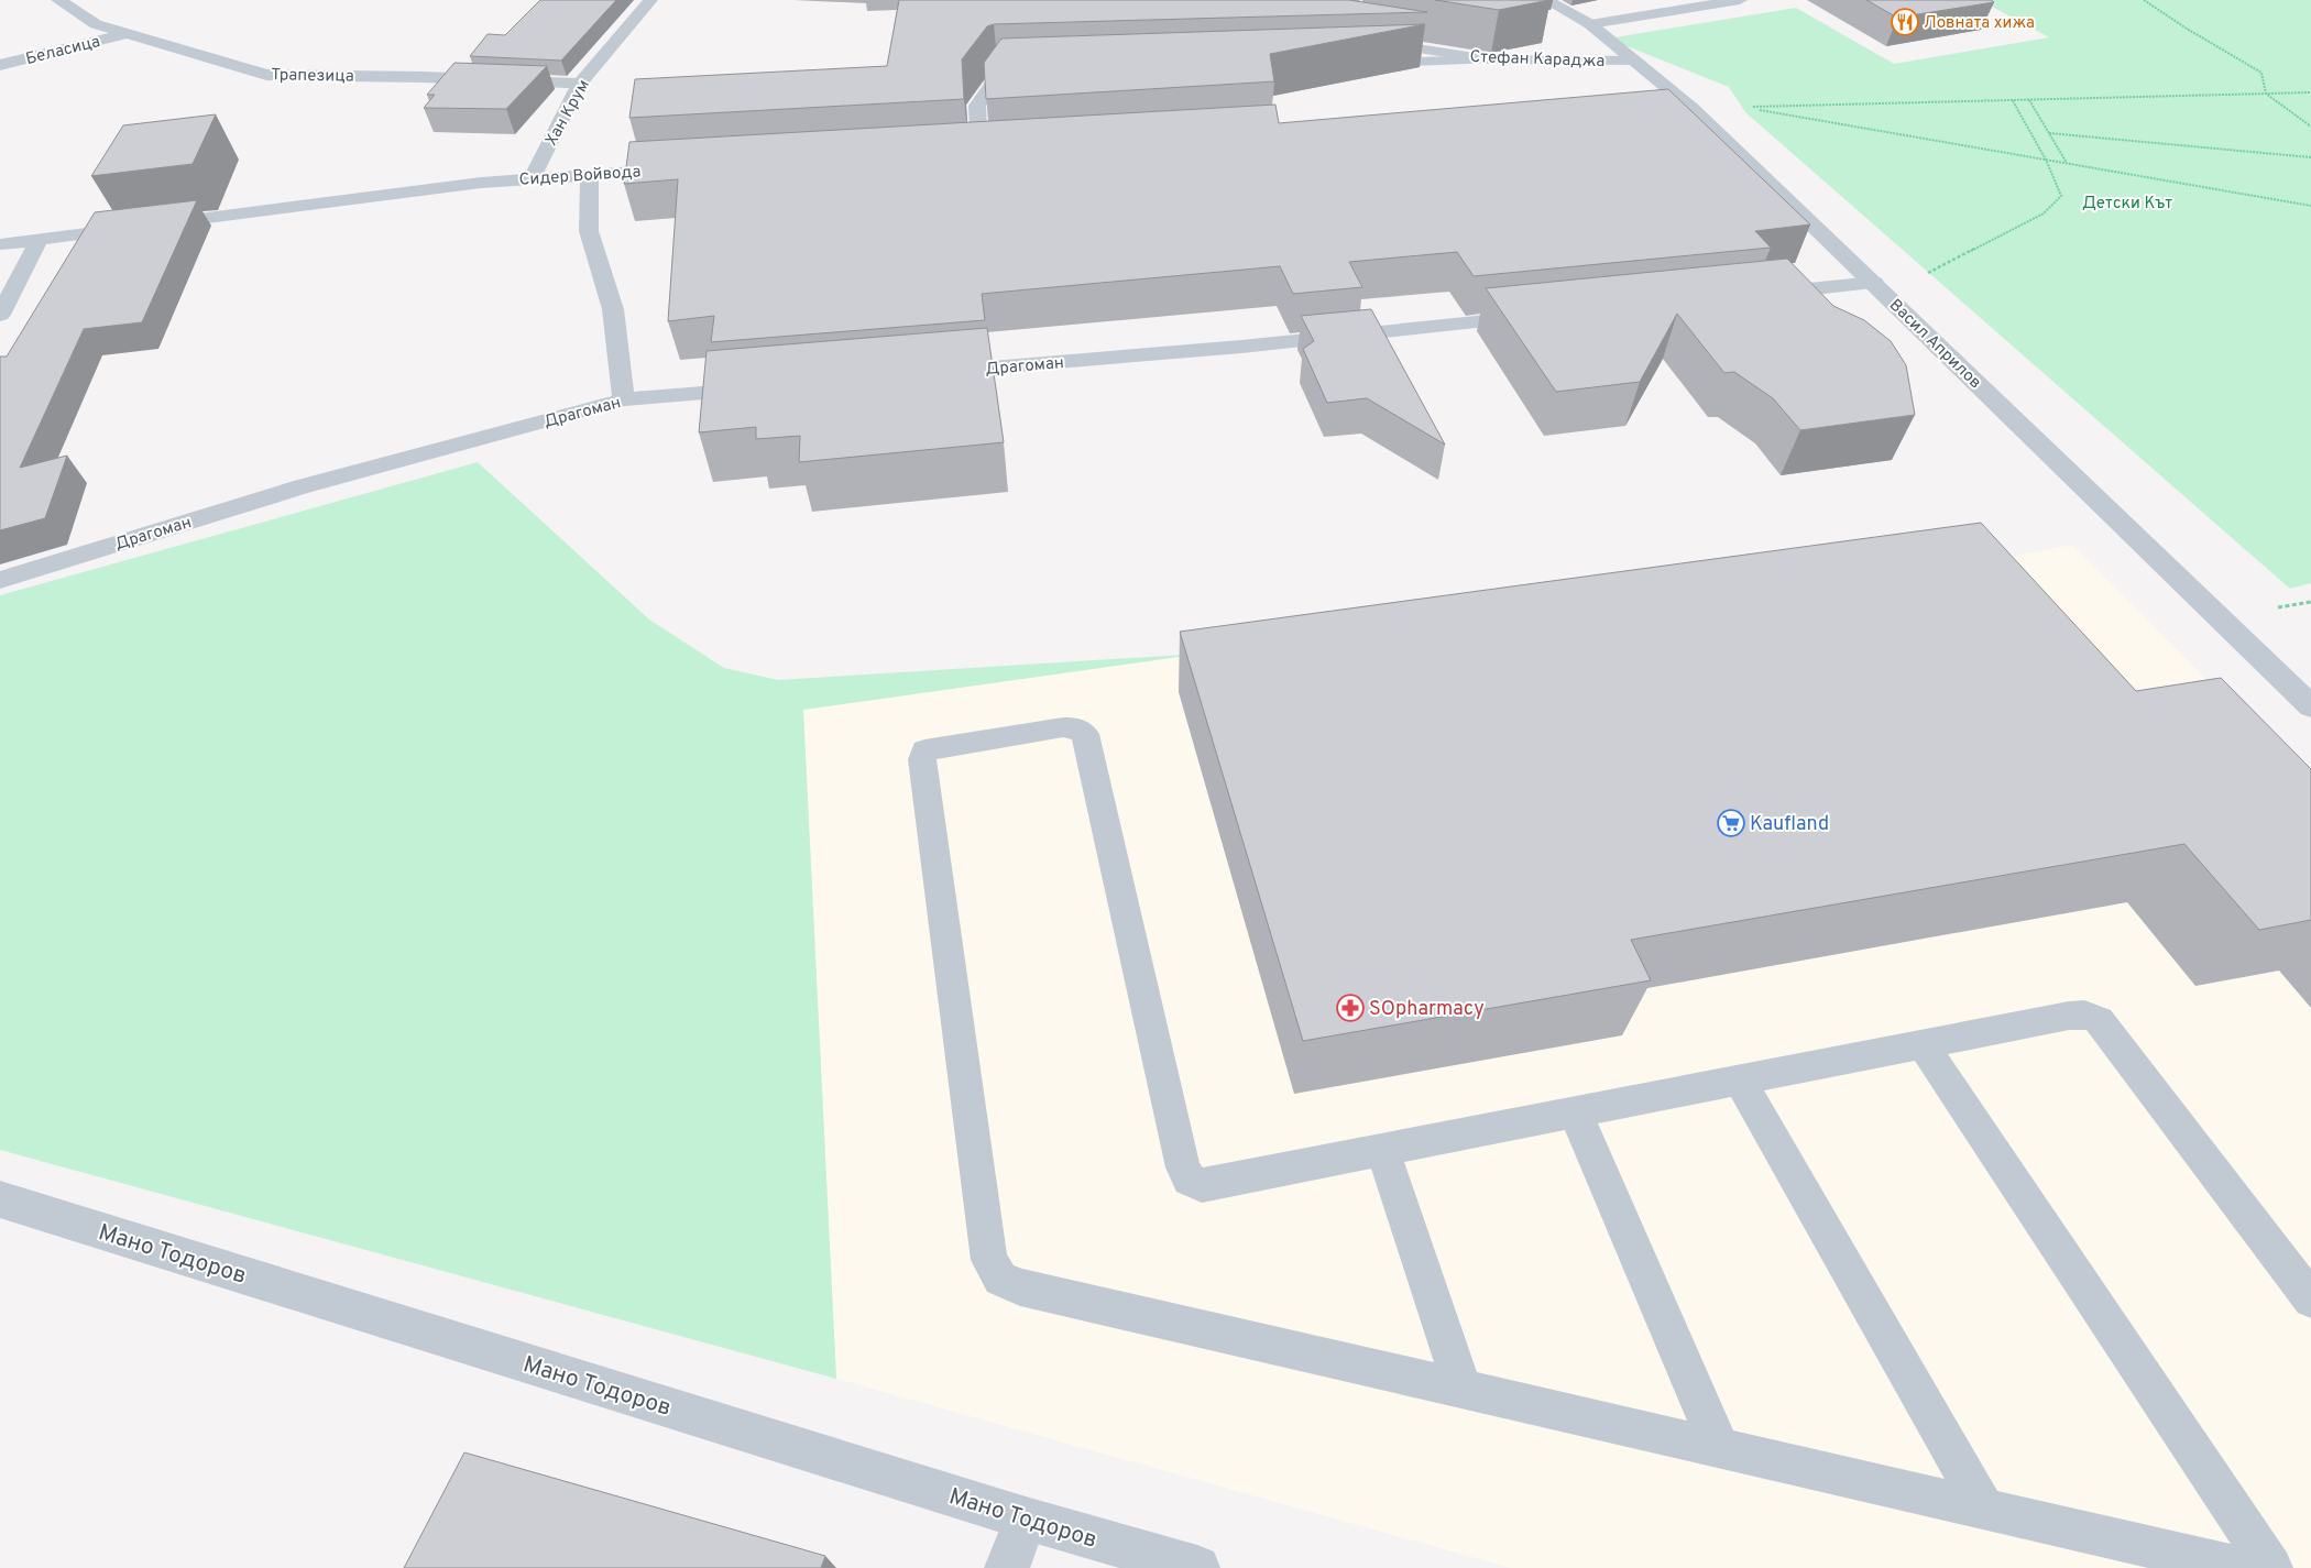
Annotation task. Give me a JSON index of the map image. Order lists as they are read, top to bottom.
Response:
{
  "streets": {
    "street": [
      "Беласица",
      "Стефан Караджа",
      "Трапезица",
      "Хан Крум",
      "Сидер Войвода",
      "Васил Априлов",
      "Драгоман",
      "Мано Тодоров"
    ]
  },
  "crossings": [
    ["Беласица", "Трапезица"],
    ["Стефан Караджа", "Васил Априлов"],
    ["Трапезица", "Хан Крум"],
    ["Хан Крум", "Сидер Войвода"]
  ],
  "parks": ["Детски Кът"],
  "places": {
    "restaurant": ["Ловната хижа"],
    "supermarket": ["Kaufland"],
    "pharmacy": ["SOpharmacy"]
  }
}
